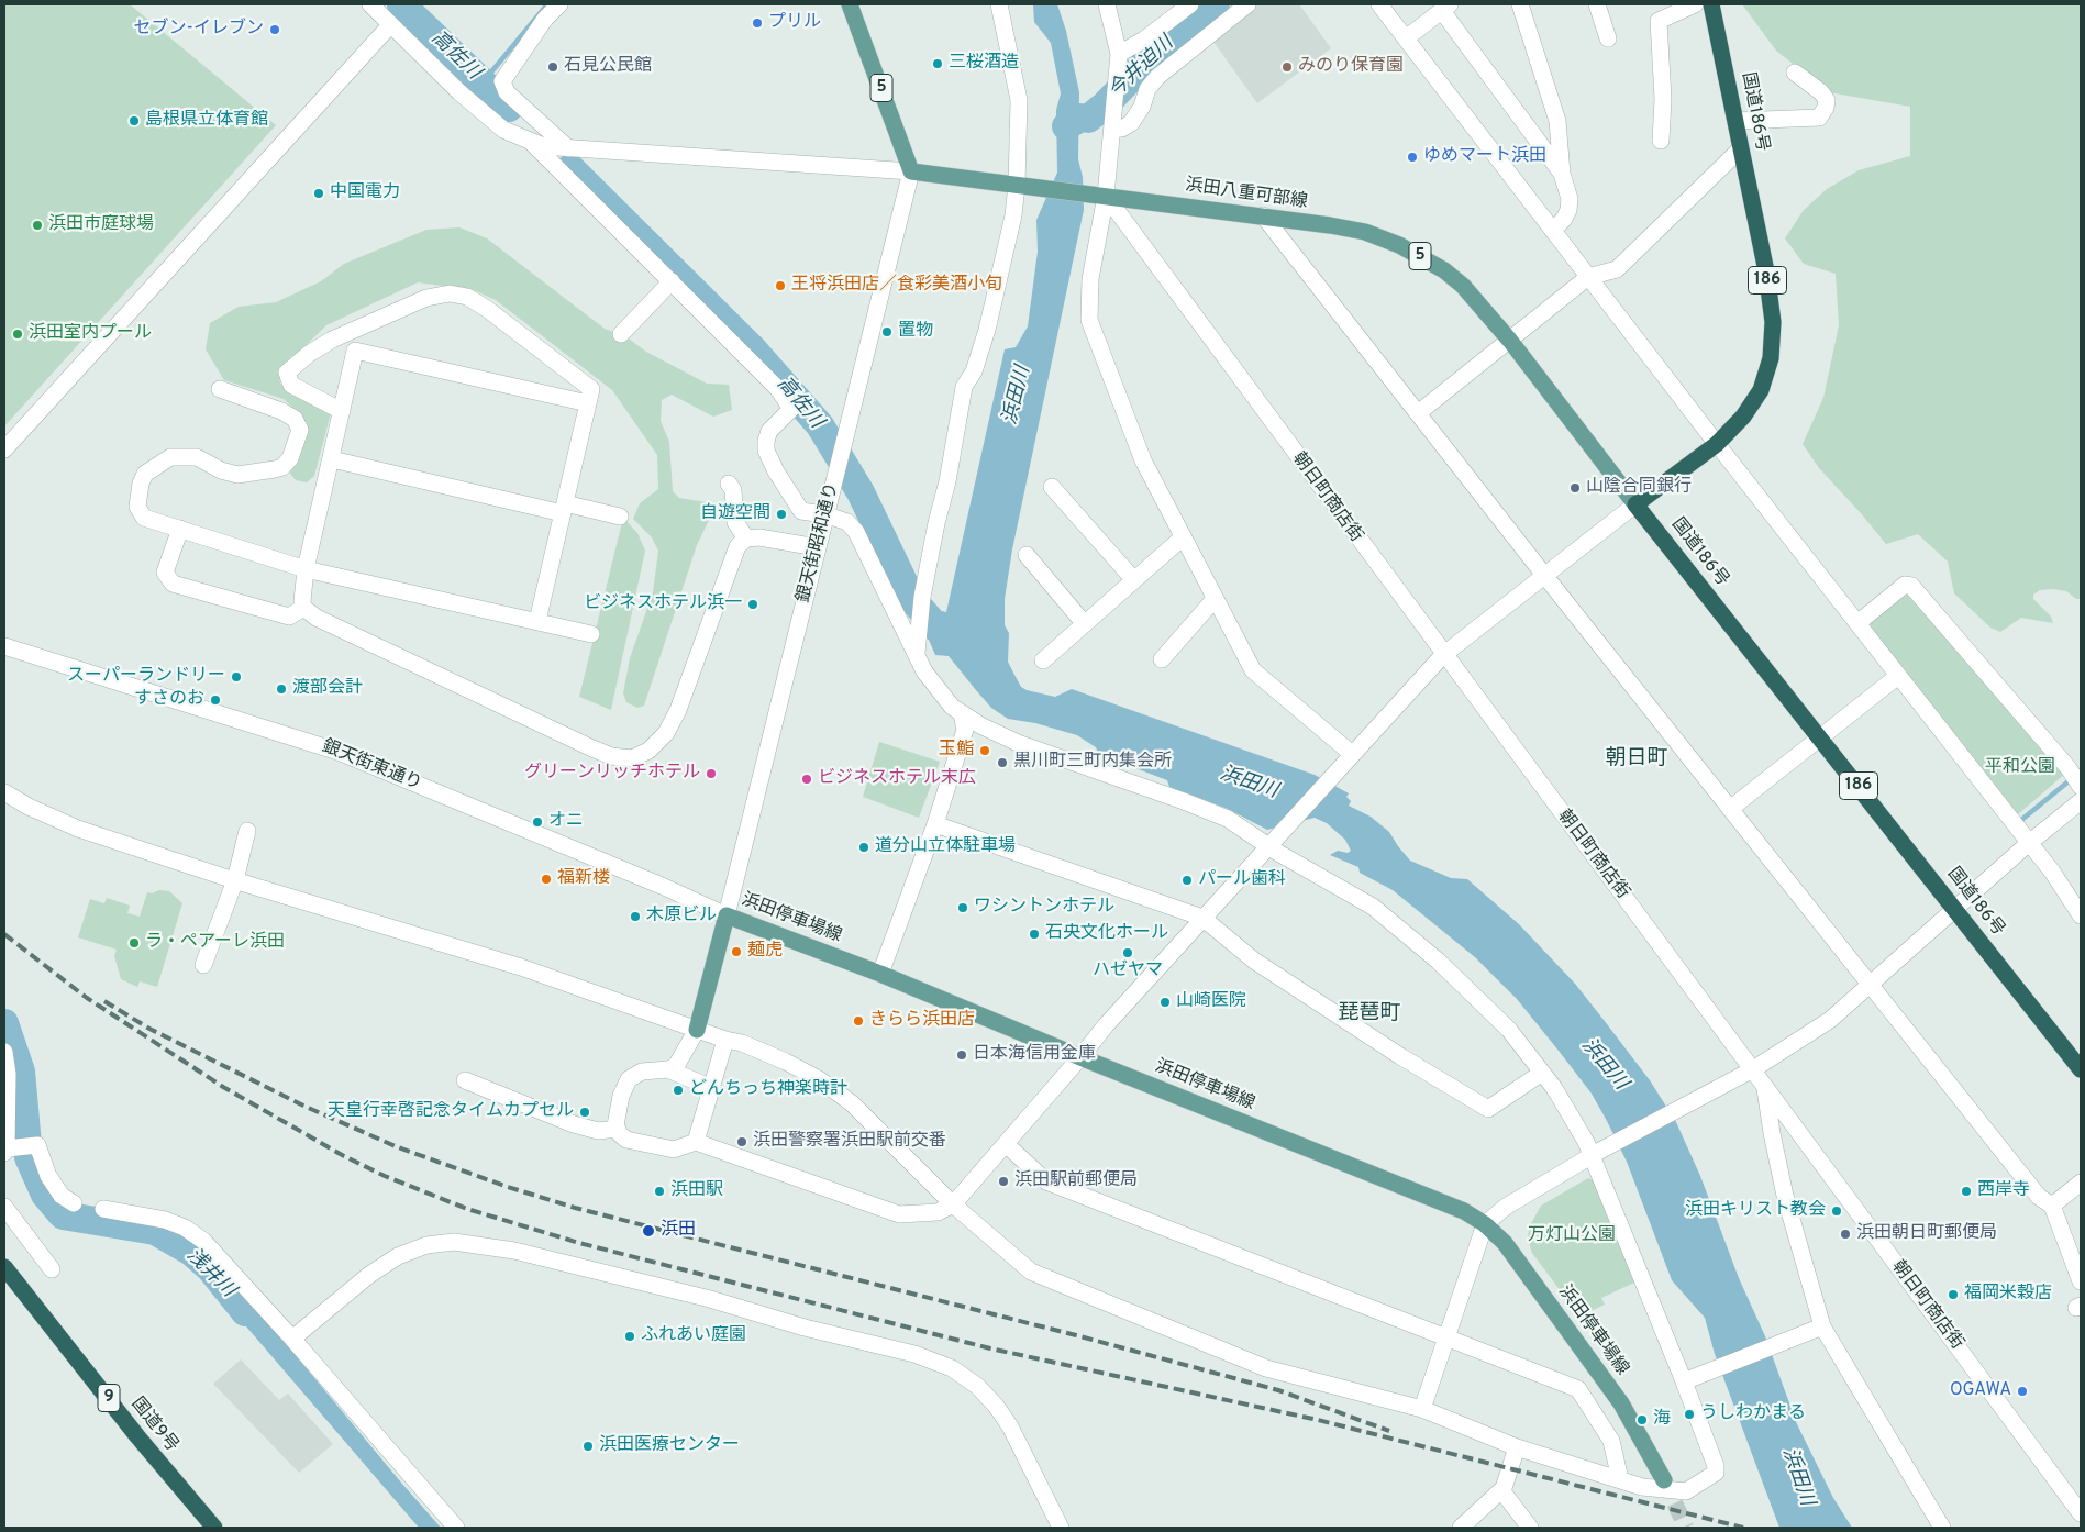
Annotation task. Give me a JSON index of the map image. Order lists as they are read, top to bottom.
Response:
{
  "streets": {
    "highway": [
      "国道186号",
      "186",
      "9",
      "国道9号"
    ],
    "main road": ["5", "浜田八重可部線", "浜田停車場線"],
    "street": ["朝日町商店街", "銀天街昭和通り", "銀天街東通り"]
  },
  "crossings": [
    ["5", "浜田八重可部線"],
    ["5", "銀天街昭和通り"],
    ["国道186号", "浜田八重可部線"],
    ["浜田八重可部線", "朝日町商店街"],
    ["浜田八重可部線", "銀天街昭和通り"],
    ["銀天街昭和通り", "銀天街東通り"],
    ["銀天街昭和通り", "浜田停車場線"],
    ["銀天街東通り", "浜田停車場線"]
  ],
  "districts": ["朝日町", "琵琶町"],
  "water": [
    "高佐川",
    "今井迫川",
    "浜田川",
    "浅井川"
  ],
  "parks": ["平和公園", "万灯山公園"],
  "places": [
    "プリル",
    "セブン-イレブン",
    "三桜酒造",
    "石見公民館",
    "みのり保育園",
    "島根県立体育館",
    "ゆめマート浜田",
    "中国電力",
    "浜田市庭球場",
    "王将浜田店／食彩美酒小旬",
    "置物",
    "浜田室内プール",
    "山陰合同銀行",
    "自遊空間",
    "ビジネスホテル浜一",
    "スーパーランドリー",
    "渡部会計",
    "すさのお",
    "玉鮨",
    "黒川町三町内集会所",
    "グリーンリッチホテル",
    "ビジネスホテル末広",
    "オニ",
    "道分山立体駐車場",
    "福新楼",
    "パール歯科",
    "ワシントンホテル",
    "木原ビル",
    "石央文化ホール",
    "ラ・ペアーレ浜田",
    "麺虎",
    "ハゼヤマ",
    "山崎医院",
    "きらら浜田店",
    "日本海信用金庫",
    "どんちっち神楽時計",
    "天皇行幸啓記念タイムカプセル",
    "浜田警察署浜田駅前交番",
    "浜田駅前郵便局",
    "浜田駅",
    "西岸寺",
    "浜田キリスト教会",
    "浜田",
    "浜田朝日町郵便局",
    "福岡米穀店",
    "ふれあい庭園",
    "OGAWA",
    "うしわかまる",
    "海",
    "浜田医療センター"
  ]
}
